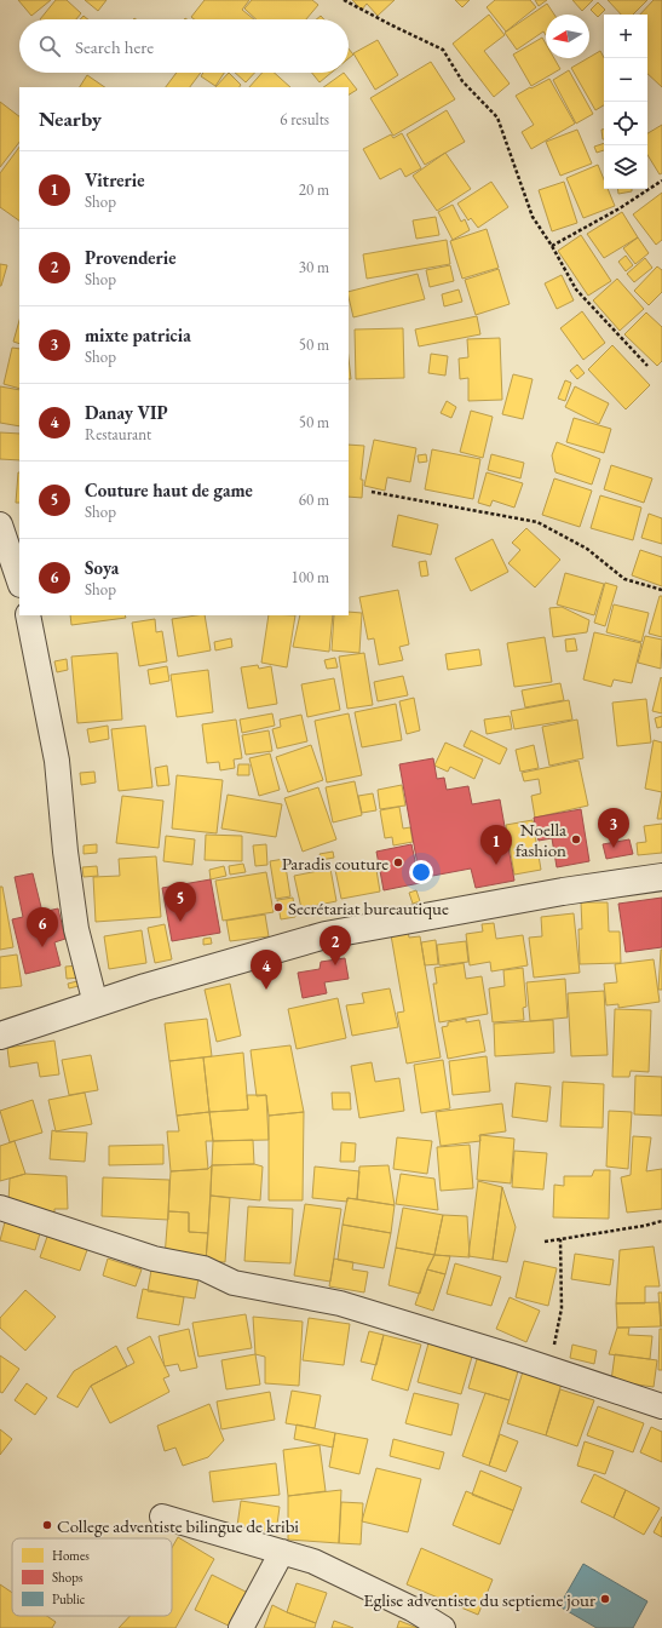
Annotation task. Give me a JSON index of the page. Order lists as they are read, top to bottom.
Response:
{
  "places": [
    "Noella fashion",
    "Paradis couture",
    "Secrétariat bureautique",
    "College adventiste bilingue de kribi",
    "Eglise adventiste du septieme jour"
  ],
  "legend": ["Homes", "Shops", "Public"],
  "north": "left",
  "page": {
    "map_buttons": ["+", "−"],
    "search": "Search here",
    "heading": ["Nearby", "6 results"],
    "list": [
      {
        "mark": "1",
        "name": "Vitrerie",
        "note": "Shop",
        "value": "20 m"
      },
      {
        "mark": "2",
        "name": "Provenderie",
        "note": "Shop",
        "value": "30 m"
      },
      {
        "mark": "3",
        "name": "mixte patricia",
        "note": "Shop",
        "value": "50 m"
      },
      {
        "mark": "4",
        "name": "Danay VIP",
        "note": "Restaurant",
        "value": "50 m"
      },
      {
        "mark": "5",
        "name": "Couture haut de game",
        "note": "Shop",
        "value": "60 m"
      },
      {
        "mark": "6",
        "name": "Soya",
        "note": "Shop",
        "value": "100 m"
      }
    ],
    "pins": [
      "3",
      "1",
      "5",
      "6",
      "2",
      "4"
    ]
  }
}
